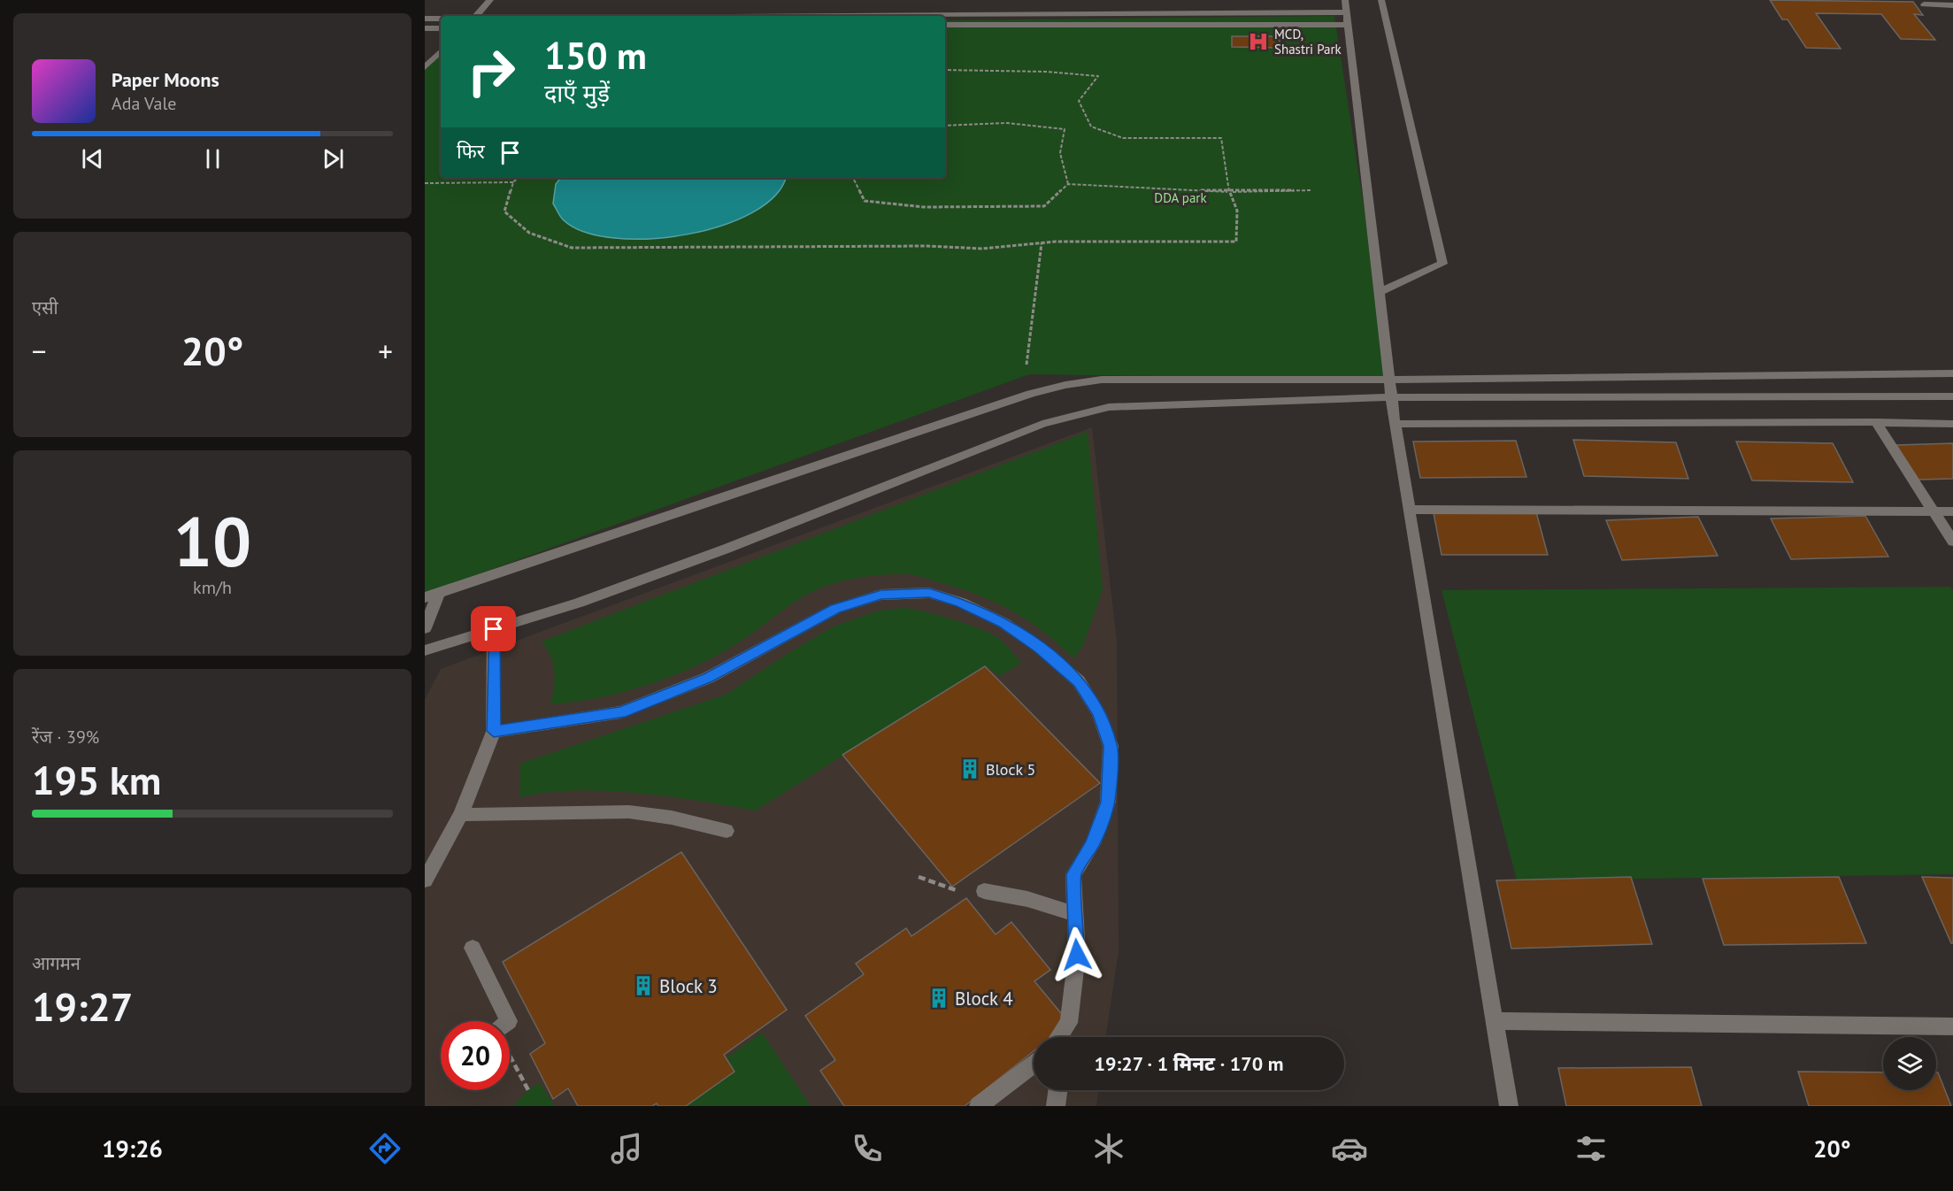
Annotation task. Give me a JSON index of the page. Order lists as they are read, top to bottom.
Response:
{
  "parks": ["DDA park"],
  "places": {
    "hospital": ["MCD, Shastri Park"],
    "building": ["Block 5", "Block 3", "Block 4"]
  },
  "page": {
    "turn": ["150 m", "दाएँ मुड़ें"],
    "song": ["Paper Moons", "Ada Vale"],
    "then": "फिर",
    "tile": [
      "एसी",
      ["10", "km/h"],
      ["रेंज · 39%", "195 km"],
      ["आगमन", "19:27"]
    ],
    "heat": ["−", "20°", "+"],
    "limit": "20",
    "trip": "19:27 · 1 मिनट · 170 m",
    "tabs": ["19:26", "20°"]
  }
}
